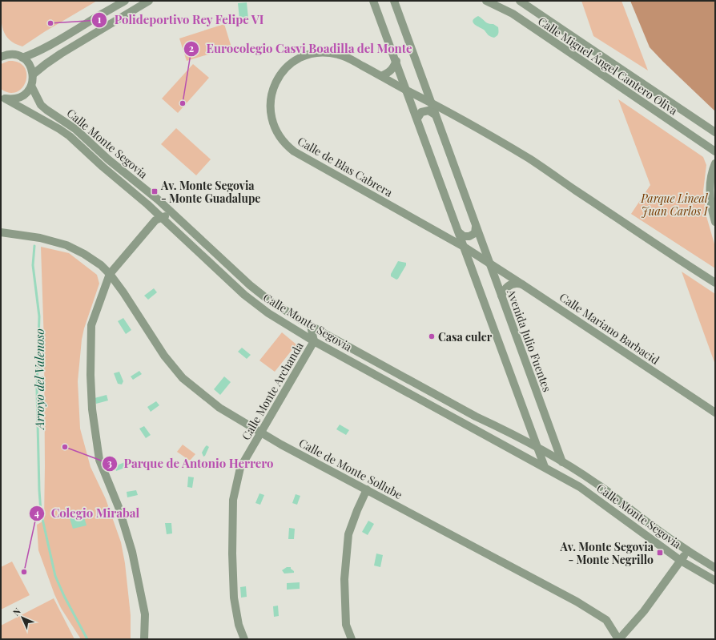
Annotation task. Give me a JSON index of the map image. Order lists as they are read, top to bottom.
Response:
{
  "streets": {
    "street": [
      "Calle Miguel Ángel Cantero Oliva",
      "Calle Monte Segovia",
      "Calle de Blas Cabrera",
      "Calle Mariano Barbacid",
      "Avenida Julio Fuentes",
      "Calle Monte Archanda",
      "Calle de Monte Sollube"
    ]
  },
  "crossings": [
    ["Calle Monte Segovia", "Avenida Julio Fuentes"],
    ["Calle Monte Segovia", "Calle Monte Archanda"],
    ["Calle de Blas Cabrera", "Calle Mariano Barbacid"],
    ["Calle de Blas Cabrera", "Avenida Julio Fuentes"],
    ["Calle Mariano Barbacid", "Avenida Julio Fuentes"],
    ["Calle Monte Archanda", "Calle de Monte Sollube"]
  ],
  "water": ["Arroyo del Valenoso"],
  "parks": ["Parque Lineal Juan Carlos I"],
  "places": {
    "other": [
      "Polideportivo Rey Felipe VI",
      "Eurocolegio Casvi Boadilla del Monte",
      "Casa culer",
      "Parque de Antonio Herrero",
      "Colegio Mirabal"
    ],
    "transit": ["Av. Monte Segovia - Monte Guadalupe", "Av. Monte Segovia - Monte Negrillo"]
  },
  "north": "top left"
}
